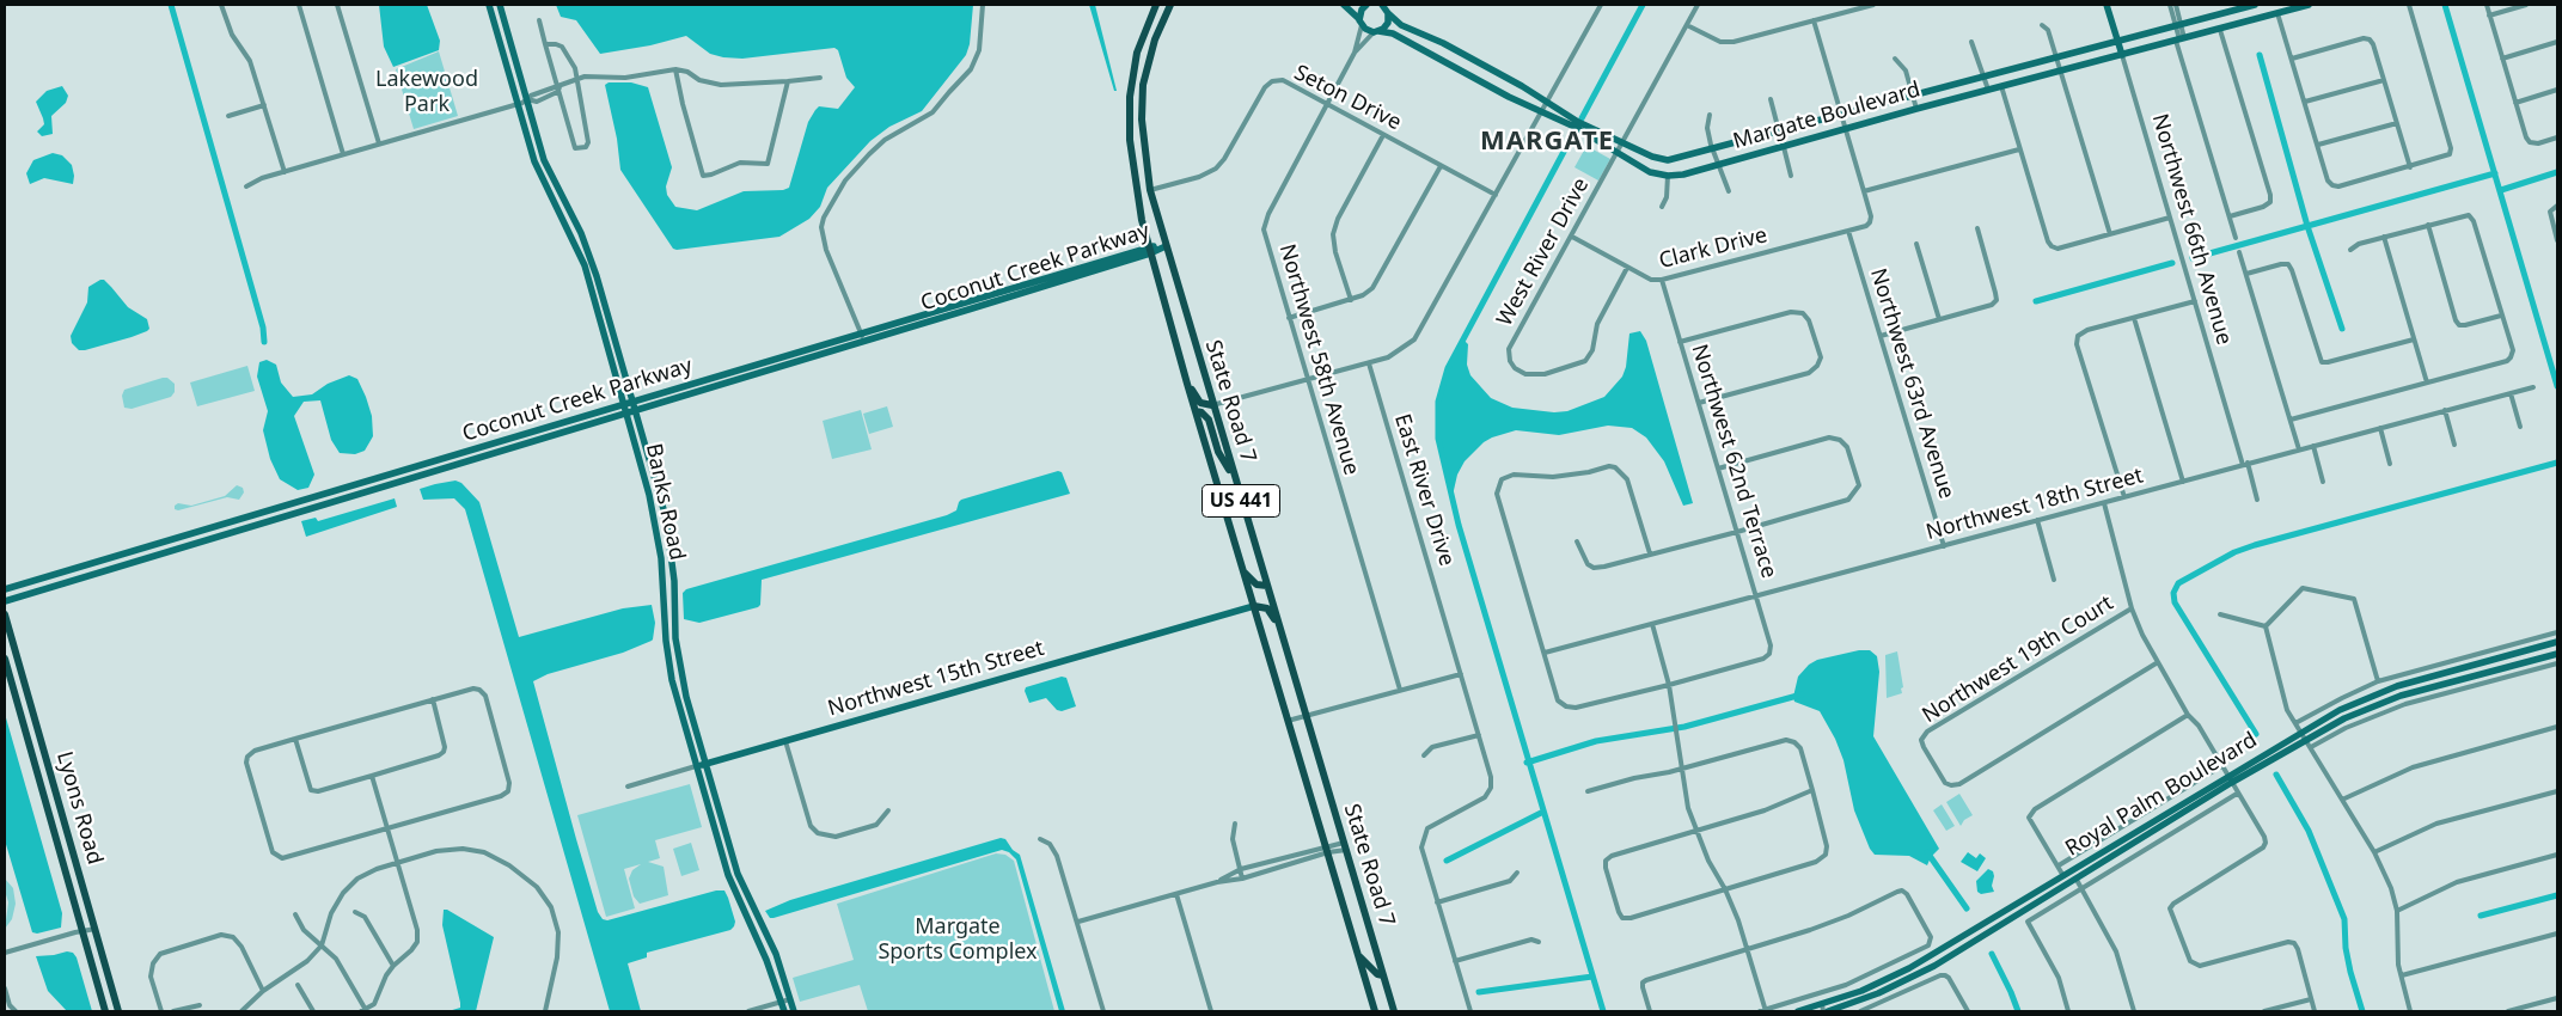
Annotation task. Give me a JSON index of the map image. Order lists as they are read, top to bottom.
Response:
{
  "streets": {
    "main road": ["State Road 7", "US 441", "Lyons Road"],
    "street": [
      "Seton Drive",
      "Margate Boulevard",
      "Northwest 66th Avenue",
      "Clark Drive",
      "West River Drive",
      "Coconut Creek Parkway",
      "Northwest 58th Avenue",
      "Northwest 63rd Avenue",
      "Northwest 62nd Terrace",
      "East River Drive",
      "Banks Road",
      "Northwest 18th Street",
      "Northwest 19th Court",
      "Northwest 15th Street",
      "Royal Palm Boulevard"
    ]
  },
  "crossings": [
    ["Seton Drive", "Northwest 58th Avenue"],
    ["Seton Drive", "State Road 7"],
    ["Margate Boulevard", "Northwest 66th Avenue"],
    ["Margate Boulevard", "West River Drive"],
    ["Margate Boulevard", "Northwest 58th Avenue"],
    ["Northwest 66th Avenue", "Northwest 18th Street"],
    ["Clark Drive", "West River Drive"],
    ["Clark Drive", "Northwest 63rd Avenue"],
    ["Clark Drive", "Northwest 62nd Terrace"],
    ["Coconut Creek Parkway", "State Road 7"],
    ["Coconut Creek Parkway", "Banks Road"],
    ["Northwest 63rd Avenue", "Northwest 18th Street"],
    ["State Road 7", "Northwest 15th Street"],
    ["Northwest 62nd Terrace", "Northwest 18th Street"],
    ["Banks Road", "Northwest 15th Street"]
  ],
  "districts": ["MARGATE"],
  "parks": ["Lakewood Park", "Margate Sports Complex"]
}
